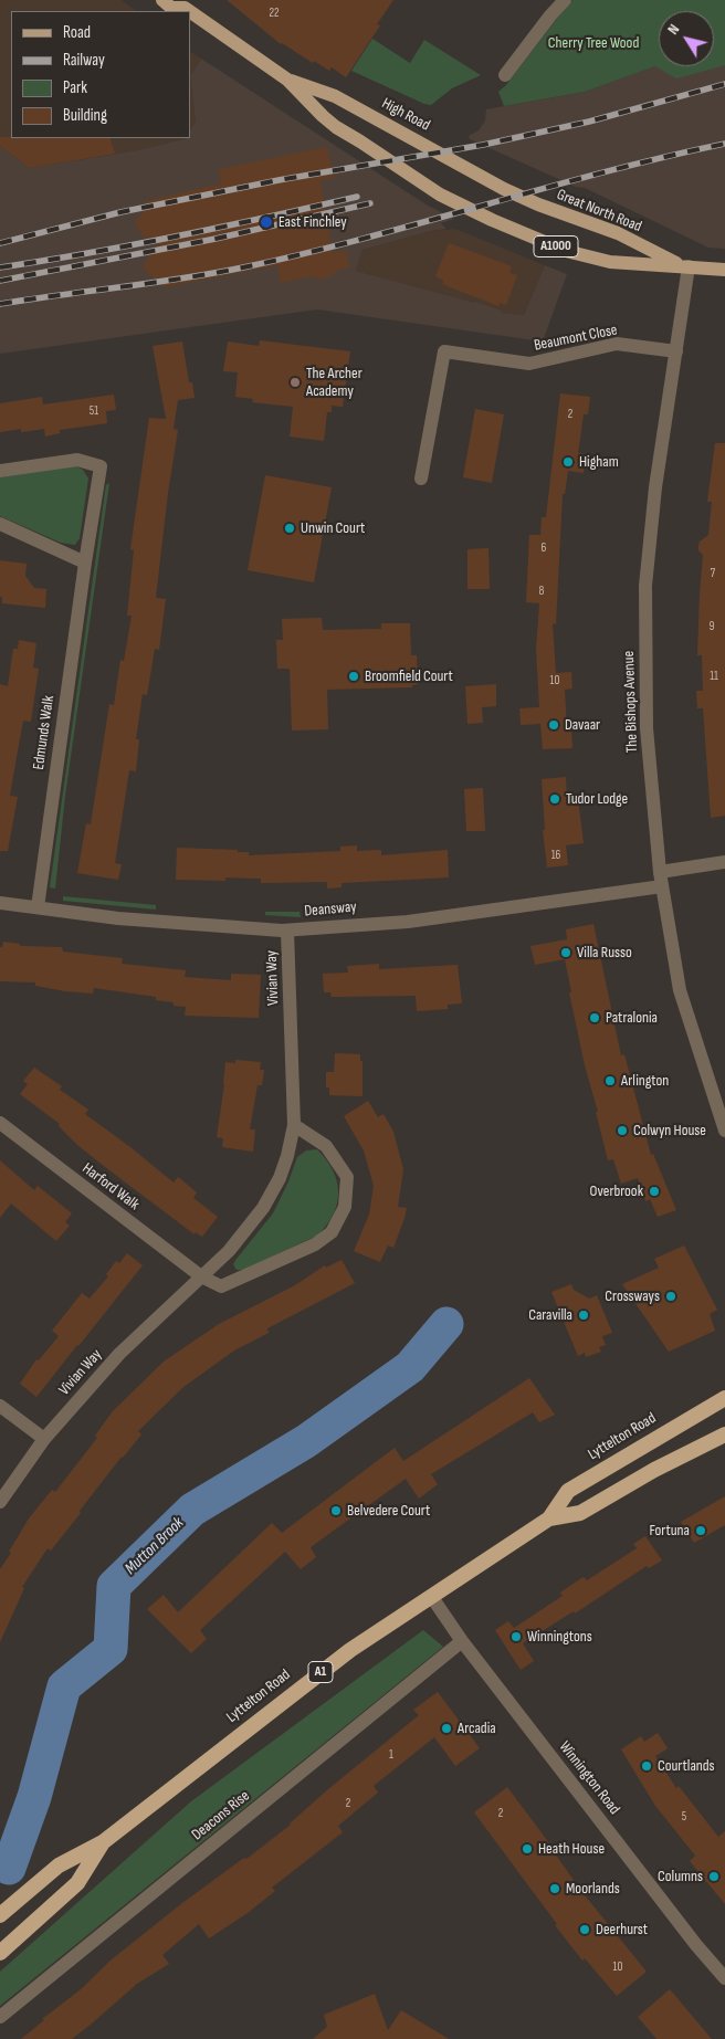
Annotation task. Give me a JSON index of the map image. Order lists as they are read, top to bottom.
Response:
{
  "streets": {
    "highway": ["Lyttelton Road", "A1"],
    "main road": ["High Road", "Great North Road", "A1000"],
    "street": [
      "Beaumont Close",
      "The Bishops Avenue",
      "Edmunds Walk",
      "Deansway",
      "Vivian Way",
      "Harford Walk",
      "Winnington Road",
      "Deacons Rise"
    ]
  },
  "crossings": [
    ["High Road", "Great North Road"],
    ["Great North Road", "The Bishops Avenue"],
    ["Beaumont Close", "The Bishops Avenue"],
    ["The Bishops Avenue", "Deansway"],
    ["Edmunds Walk", "Deansway"],
    ["Deansway", "Vivian Way"],
    ["Vivian Way", "Harford Walk"],
    ["Lyttelton Road", "A1"],
    ["Lyttelton Road", "Winnington Road"],
    ["Winnington Road", "Deacons Rise"]
  ],
  "water": ["Mutton Brook"],
  "parks": ["Cherry Tree Wood"],
  "places": [
    "East Finchley",
    "The Archer Academy",
    "Higham",
    "Unwin Court",
    "Broomfield Court",
    "Davaar",
    "Tudor Lodge",
    "Villa Russo",
    "Patralonia",
    "Arlington",
    "Colwyn House",
    "Overbrook",
    "Crossways",
    "Caravilla",
    "Belvedere Court",
    "Fortuna",
    "Winningtons",
    "Arcadia",
    "Courtlands",
    "Heath House",
    "Columns",
    "Moorlands",
    "Deerhurst"
  ],
  "house_numbers": [
    "22",
    "51",
    "2",
    "6",
    "7",
    "8",
    "9",
    "11",
    "10",
    "16",
    "1",
    "2",
    "2",
    "5",
    "10"
  ],
  "legend": [
    "Road",
    "Railway",
    "Park",
    "Building"
  ],
  "north": "top left"
}
